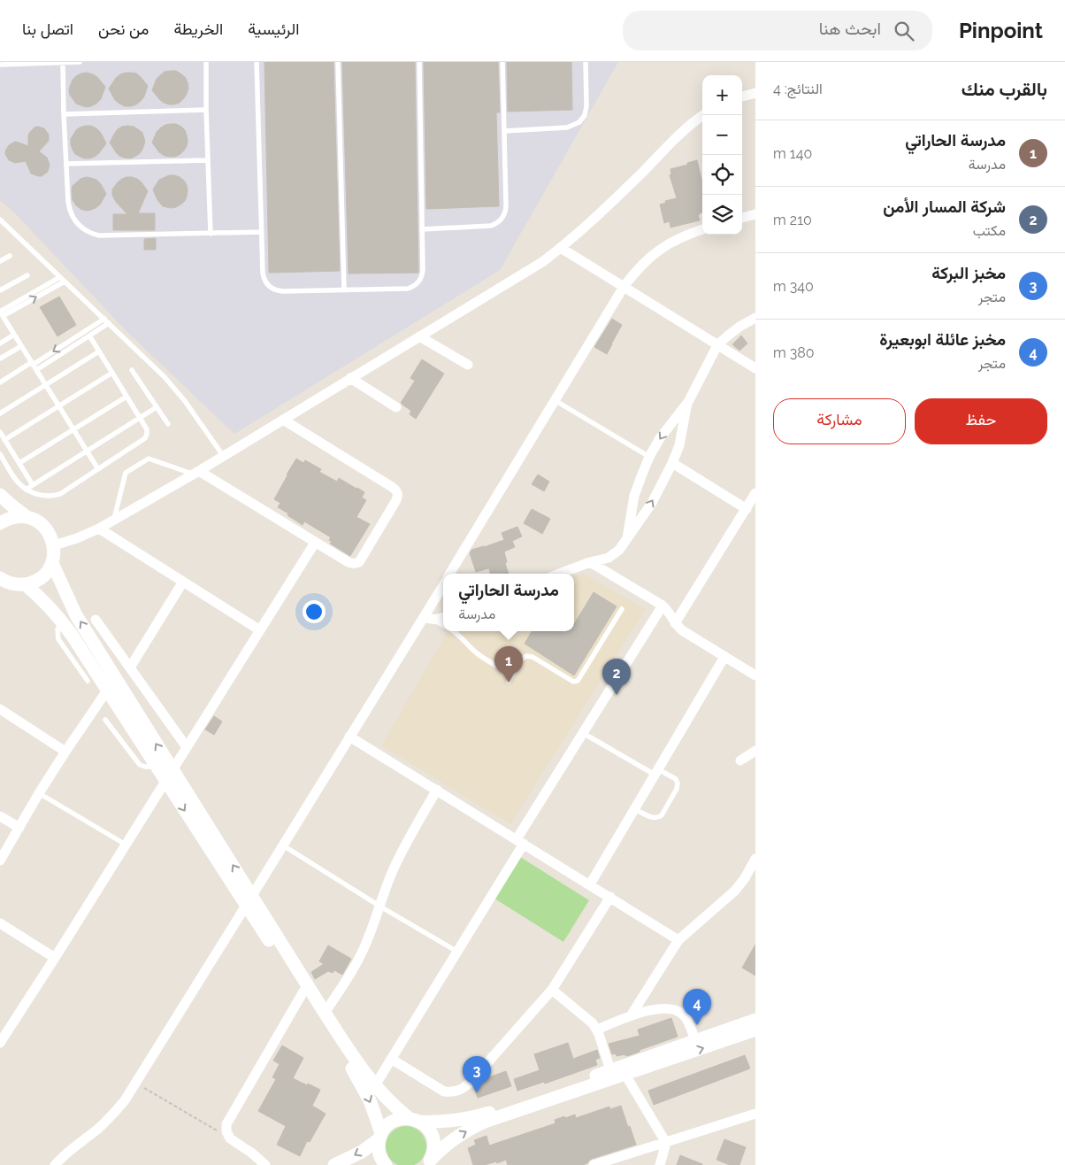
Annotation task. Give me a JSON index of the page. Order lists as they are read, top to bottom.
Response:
{
  "page": {
    "header": "Pinpoint",
    "search": "ابحث هنا",
    "nav": [
      "الرئيسية",
      "الخريطة",
      "من نحن",
      "اتصل بنا"
    ],
    "heading": ["بالقرب منك", "النتائج: 4"],
    "map_buttons": ["+", "−"],
    "list": [
      {
        "mark": "1",
        "name": "مدرسة الحاراتي",
        "note": "مدرسة",
        "value": "140 m"
      },
      {
        "mark": "2",
        "name": "شركة المسار الأمن",
        "note": "مكتب",
        "value": "210 m"
      },
      {
        "mark": "3",
        "name": "مخبز البركة",
        "note": "متجر",
        "value": "340 m"
      },
      {
        "mark": "4",
        "name": "مخبز عائلة ابوبعيرة",
        "note": "متجر",
        "value": "380 m"
      }
    ],
    "buttons": ["حفظ", "مشاركة"],
    "popup": ["مدرسة الحاراتي", "مدرسة"],
    "pins": [
      "1",
      "2",
      "4",
      "3"
    ]
  }
}
